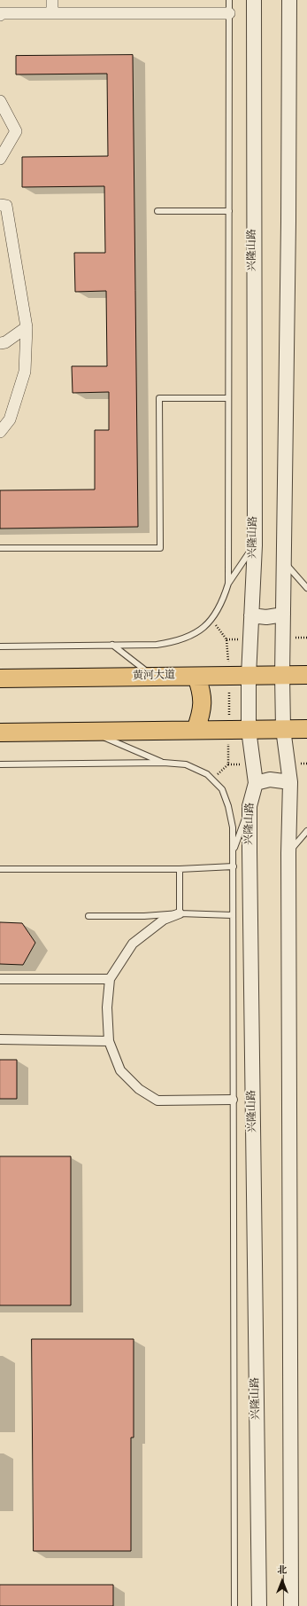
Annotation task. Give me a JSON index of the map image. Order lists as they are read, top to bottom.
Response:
{
  "streets": {
    "main road": ["黄河大道"],
    "street": ["兴隆山路"]
  },
  "crossings": [
    ["兴隆山路", "黄河大道"]
  ],
  "north": "top"
}
